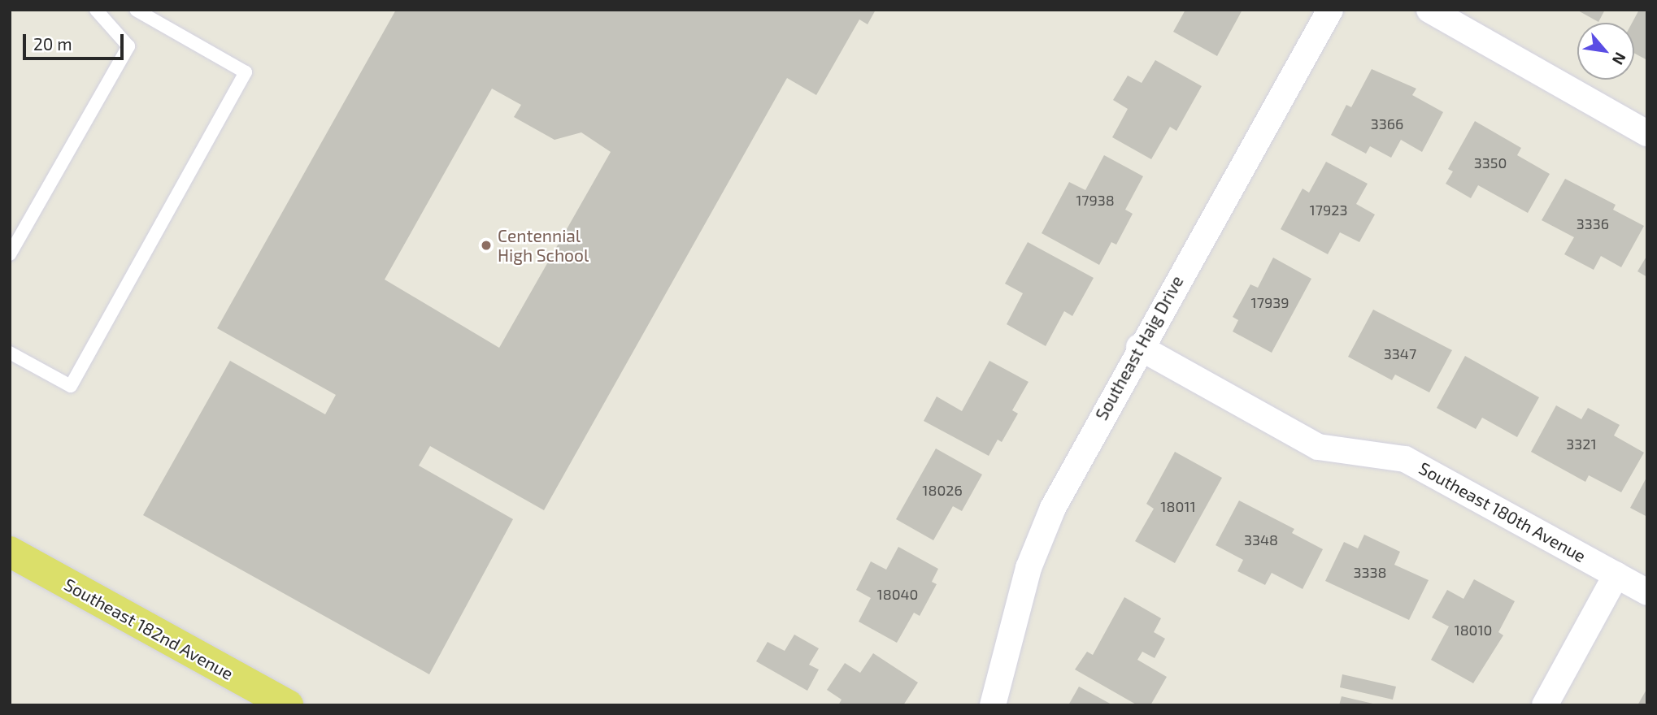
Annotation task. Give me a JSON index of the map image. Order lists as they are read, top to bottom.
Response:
{
  "streets": {
    "main road": ["Southeast 182nd Avenue"],
    "street": ["Southeast Haig Drive", "Southeast 180th Avenue"]
  },
  "crossings": [
    ["Southeast Haig Drive", "Southeast 180th Avenue"]
  ],
  "places": ["Centennial High School"],
  "house_numbers": [
    "3366",
    "3350",
    "17938",
    "17923",
    "3336",
    "17939",
    "3347",
    "3321",
    "18026",
    "18011",
    "3348",
    "3338",
    "18040",
    "18010"
  ],
  "scale_bar": "20 m",
  "north": "bottom right"
}
